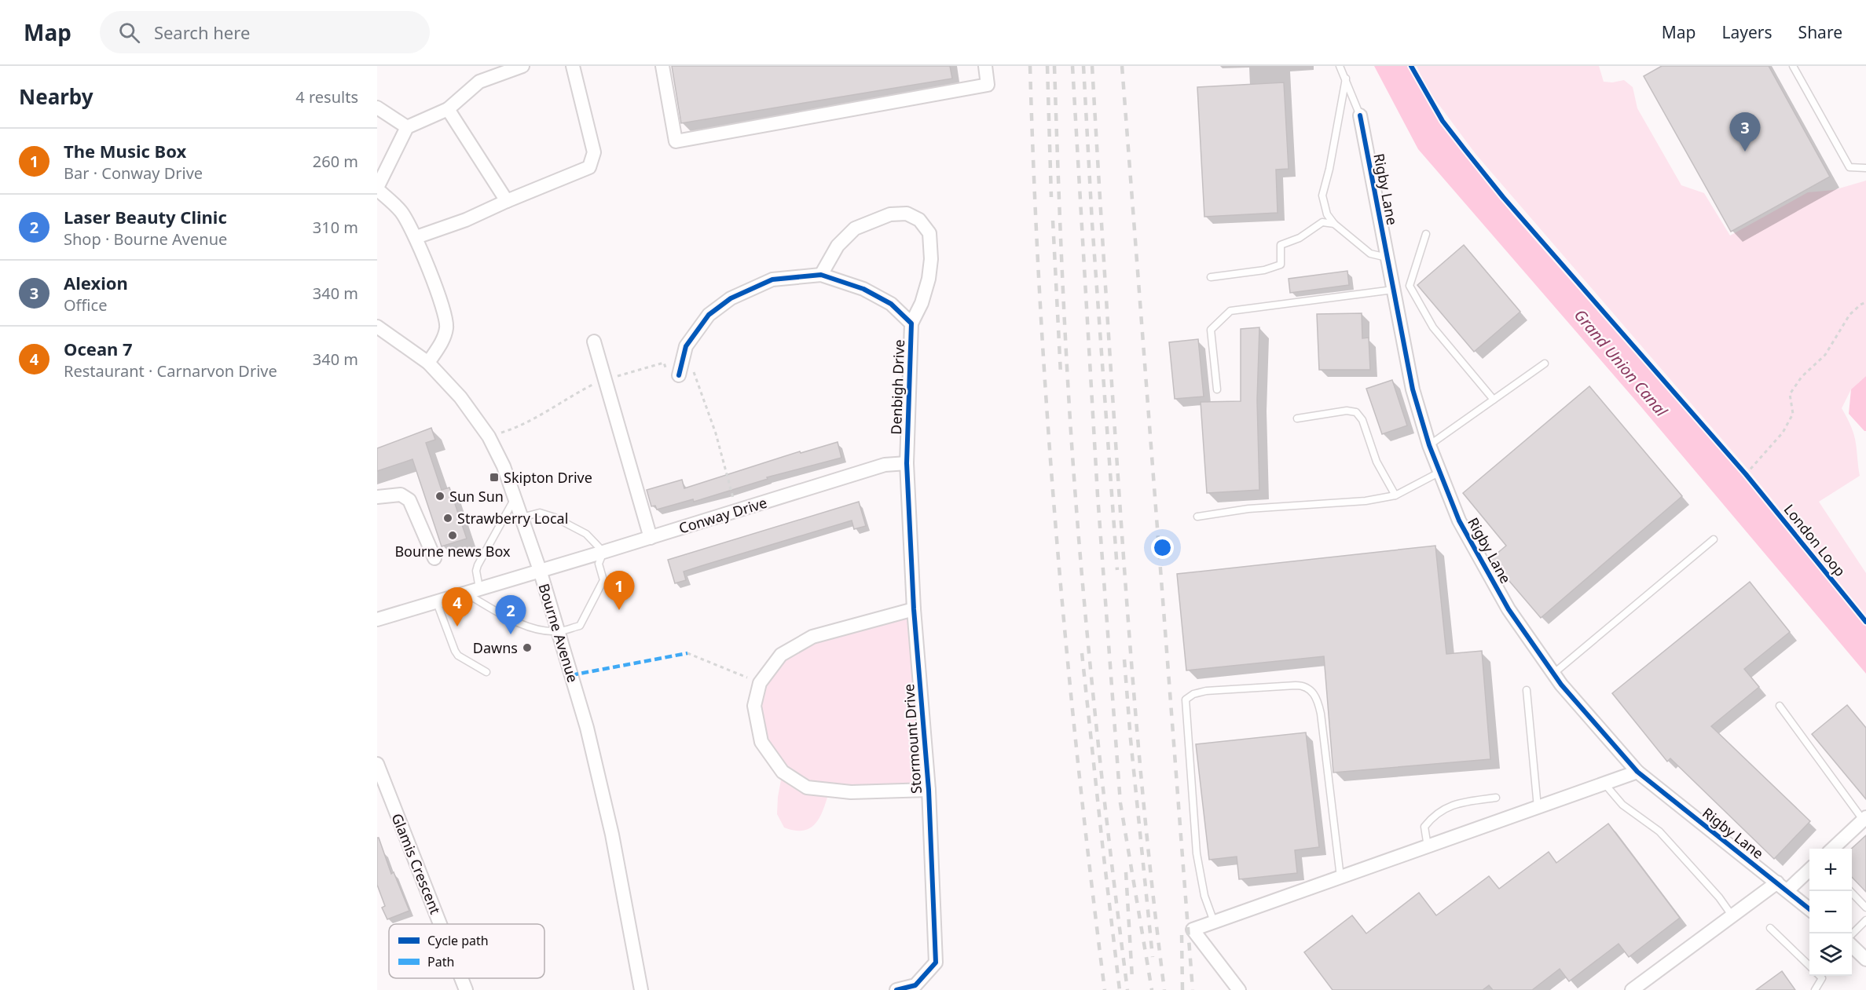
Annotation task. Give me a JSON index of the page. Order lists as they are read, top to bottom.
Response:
{
  "streets": {
    "street": [
      "Rigby Lane",
      "Denbigh Drive",
      "Conway Drive",
      "Bourne Avenue",
      "Stormount Drive",
      "Glamis Crescent"
    ],
    "cycle path": ["London Loop"]
  },
  "crossings": [
    ["Denbigh Drive", "Conway Drive"],
    ["Denbigh Drive", "Stormount Drive"],
    ["Conway Drive", "Bourne Avenue"],
    ["Conway Drive", "Stormount Drive"]
  ],
  "water": ["Grand Union Canal"],
  "places": {
    "transit": ["Skipton Drive"],
    "other": [
      "Sun Sun",
      "Strawberry Local",
      "Bourne news Box",
      "Dawns"
    ]
  },
  "legend": ["Cycle path", "Path"],
  "page": {
    "header": "Map",
    "search": "Search here",
    "nav": ["Map", "Layers", "Share"],
    "heading": ["Nearby", "4 results"],
    "pins": [
      "3",
      "1",
      "4",
      "2"
    ],
    "list": [
      {
        "mark": "1",
        "name": "The Music Box",
        "note": "Bar · Conway Drive",
        "value": "260 m"
      },
      {
        "mark": "2",
        "name": "Laser Beauty Clinic",
        "note": "Shop · Bourne Avenue",
        "value": "310 m"
      },
      {
        "mark": "3",
        "name": "Alexion",
        "note": "Office",
        "value": "340 m"
      },
      {
        "mark": "4",
        "name": "Ocean 7",
        "note": "Restaurant · Carnarvon Drive",
        "value": "340 m"
      }
    ],
    "map_buttons": ["+", "−"]
  }
}
